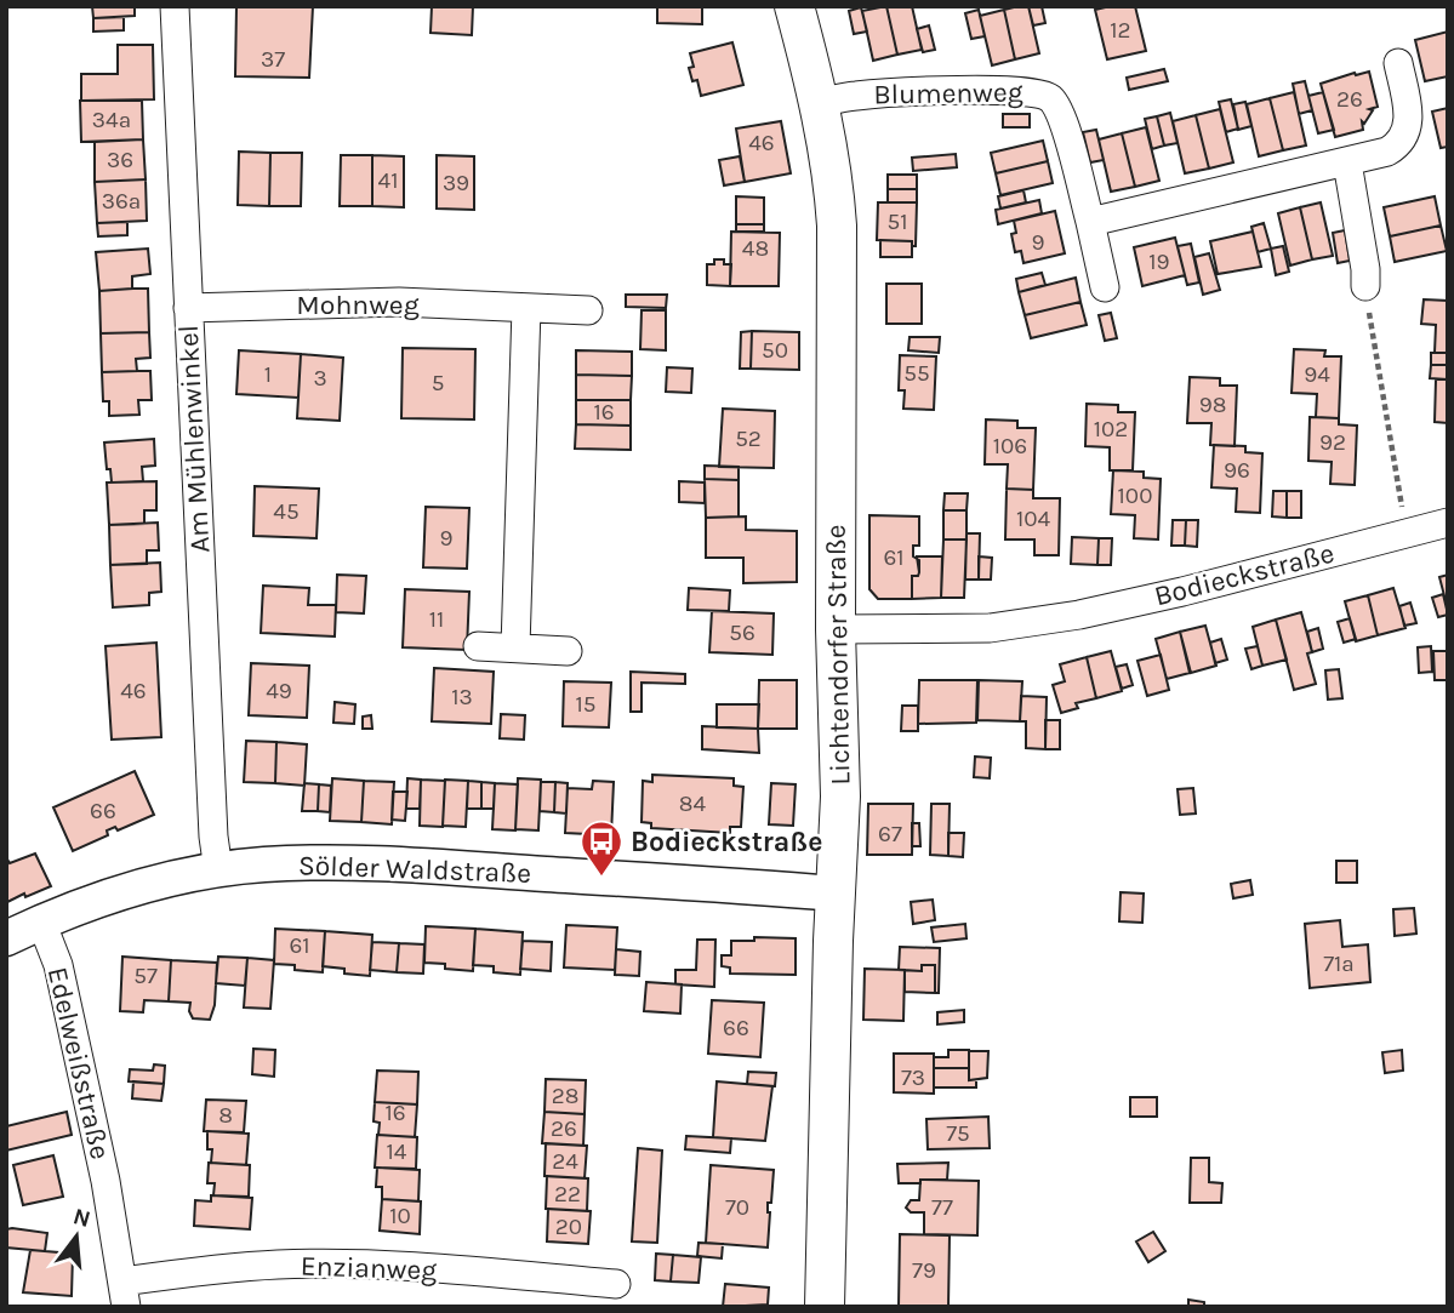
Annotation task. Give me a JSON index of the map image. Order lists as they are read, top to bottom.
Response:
{
  "streets": {
    "main road": ["Lichtendorfer Straße"],
    "street": [
      "Blumenweg",
      "Mohnweg",
      "Am Mühlenwinkel",
      "Bodieckstraße",
      "Sölder Waldstraße",
      "Edelweißstraße",
      "Enzianweg"
    ]
  },
  "crossings": [
    ["Blumenweg", "Lichtendorfer Straße"],
    ["Mohnweg", "Am Mühlenwinkel"],
    ["Am Mühlenwinkel", "Sölder Waldstraße"],
    ["Bodieckstraße", "Lichtendorfer Straße"],
    ["Lichtendorfer Straße", "Sölder Waldstraße"],
    ["Sölder Waldstraße", "Edelweißstraße"],
    ["Edelweißstraße", "Enzianweg"]
  ],
  "places": {
    "bus stop": ["Bodieckstraße"]
  },
  "house_numbers": [
    "12",
    "37",
    "26",
    "34a",
    "46",
    "36",
    "41",
    "39",
    "36a",
    "51",
    "9",
    "48",
    "19",
    "50",
    "55",
    "1",
    "94",
    "3",
    "5",
    "98",
    "16",
    "102",
    "52",
    "92",
    "106",
    "96",
    "100",
    "45",
    "104",
    "9",
    "61",
    "11",
    "56",
    "46",
    "49",
    "13",
    "15",
    "84",
    "66",
    "67",
    "61",
    "71a",
    "57",
    "66",
    "73",
    "28",
    "16",
    "8",
    "26",
    "75",
    "14",
    "24",
    "22",
    "70",
    "77",
    "10",
    "20",
    "79"
  ],
  "north": "top"
}
